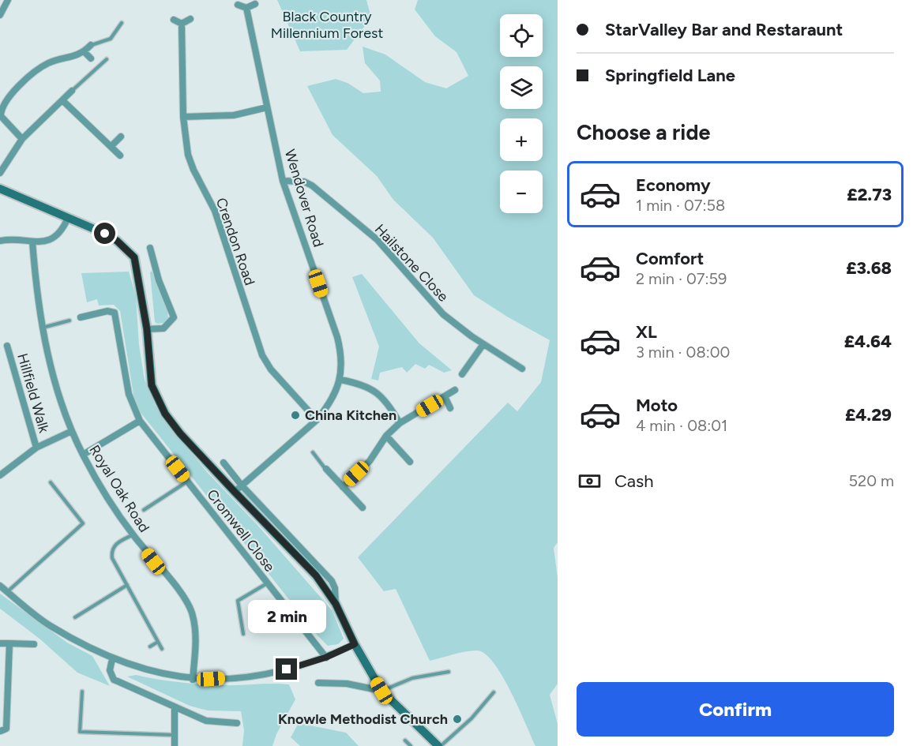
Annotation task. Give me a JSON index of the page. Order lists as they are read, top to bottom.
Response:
{
  "streets": {
    "street": [
      "Wendover Road",
      "Crendon Road",
      "Hailstone Close",
      "Hillfield Walk",
      "Royal Oak Road",
      "Cromwell Close"
    ]
  },
  "crossings": [
    ["Wendover Road", "Crendon Road"],
    ["Wendover Road", "Hailstone Close"],
    ["Hillfield Walk", "Royal Oak Road"]
  ],
  "parks": ["Black Country Millennium Forest"],
  "places": ["China Kitchen", "Knowle Methodist Church"],
  "page": {
    "banner": ["StarValley Bar and Restaraunt", "Springfield Lane"],
    "map_buttons": ["+", "−"],
    "heading": "Choose a ride",
    "list": [
      {
        "name": "Economy",
        "note": "1 min · 07:58",
        "value": "£2.73"
      },
      {
        "name": "Comfort",
        "note": "2 min · 07:59",
        "value": "£3.68"
      },
      {
        "name": "XL",
        "note": "3 min · 08:00",
        "value": "£4.64"
      },
      {
        "name": "Moto",
        "note": "4 min · 08:01",
        "value": "£4.29"
      }
    ],
    "pay": ["Cash", "520 m"],
    "bubble": "2 min",
    "buttons": "Confirm"
  }
}
